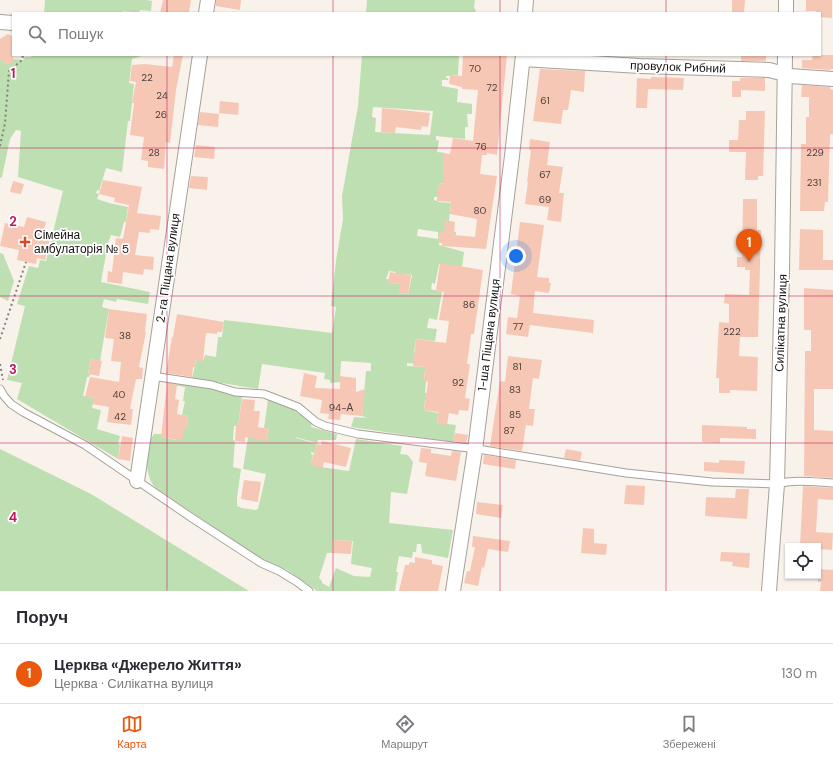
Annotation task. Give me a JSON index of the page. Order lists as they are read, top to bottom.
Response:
{
  "streets": {
    "street": [
      "провулок Рибний",
      "2-га Піщана вулиця",
      "Силікатна вулиця",
      "1-ша Піщана вулиця"
    ]
  },
  "crossings": [
    ["провулок Рибний", "Силікатна вулиця"],
    ["провулок Рибний", "1-ша Піщана вулиця"]
  ],
  "places": {
    "health": ["Сімейна амбулаторія № 5"]
  },
  "house_numbers": [
    "70",
    "22",
    "72",
    "24",
    "61",
    "26",
    "76",
    "28",
    "229",
    "67",
    "231",
    "69",
    "80",
    "86",
    "77",
    "222",
    "38",
    "81",
    "92",
    "83",
    "40",
    "94-А",
    "85",
    "42",
    "87"
  ],
  "page": {
    "search": "Пошук",
    "pins": "1",
    "heading": "Поруч",
    "list": [
      {
        "mark": "1",
        "name": "Церква «Джерело Життя»",
        "note": "Церква · Силікатна вулиця",
        "value": "130 m"
      }
    ],
    "nav": ["Карта", "Маршрут", "Збережені"]
  },
  "grid": {
    "rows": [
      "1",
      "2",
      "3",
      "4"
    ]
  }
}
